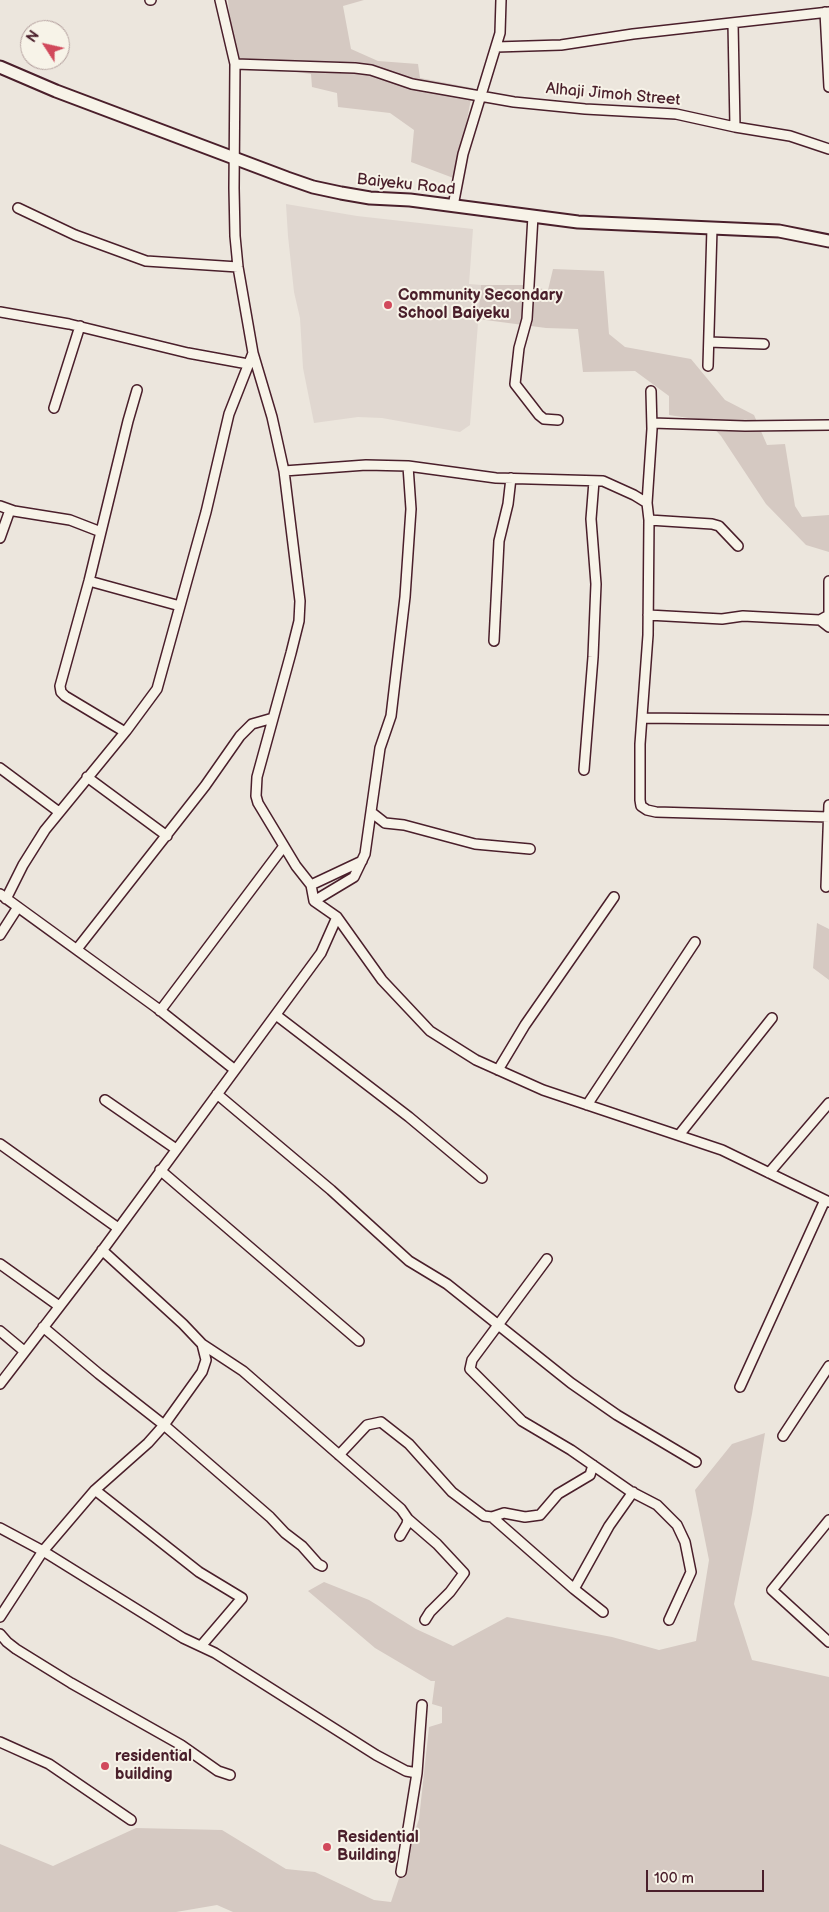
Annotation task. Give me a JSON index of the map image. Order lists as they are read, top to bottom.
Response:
{
  "streets": {
    "main road": ["Baiyeku Road"],
    "street": ["Alhaji Jimoh Street"]
  },
  "places": ["Community Secondary School Baiyeku", "residential building", "Residential Building"],
  "scale_bar": "100 m",
  "north": "top left"
}
